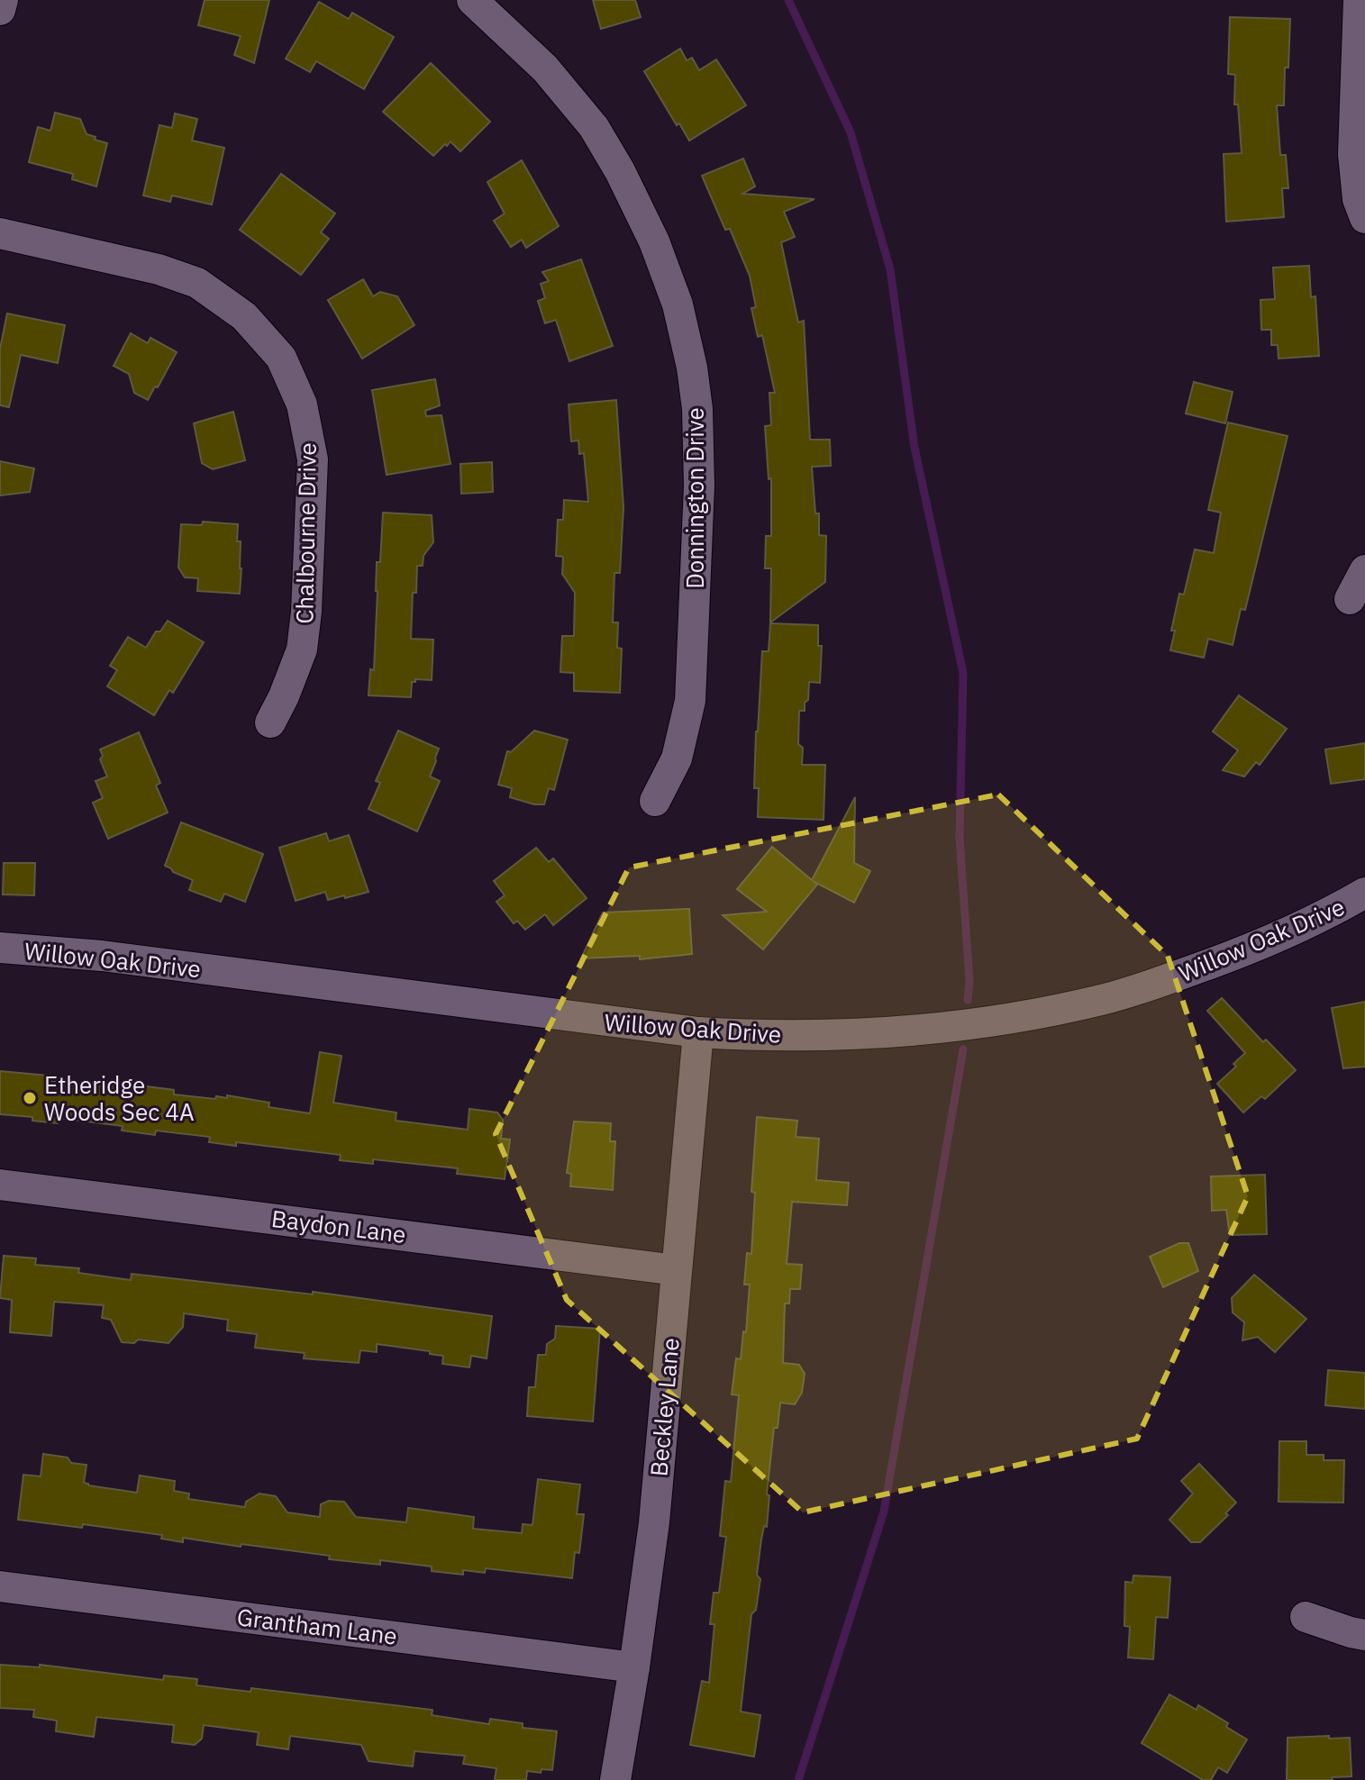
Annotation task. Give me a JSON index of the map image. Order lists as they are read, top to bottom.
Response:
{
  "streets": {
    "street": [
      "Donnington Drive",
      "Chalbourne Drive",
      "Willow Oak Drive",
      "Baydon Lane",
      "Beckley Lane",
      "Grantham Lane"
    ]
  },
  "crossings": [
    ["Willow Oak Drive", "Beckley Lane"],
    ["Baydon Lane", "Beckley Lane"],
    ["Beckley Lane", "Grantham Lane"]
  ],
  "places": ["Etheridge Woods Sec 4A"]
}
